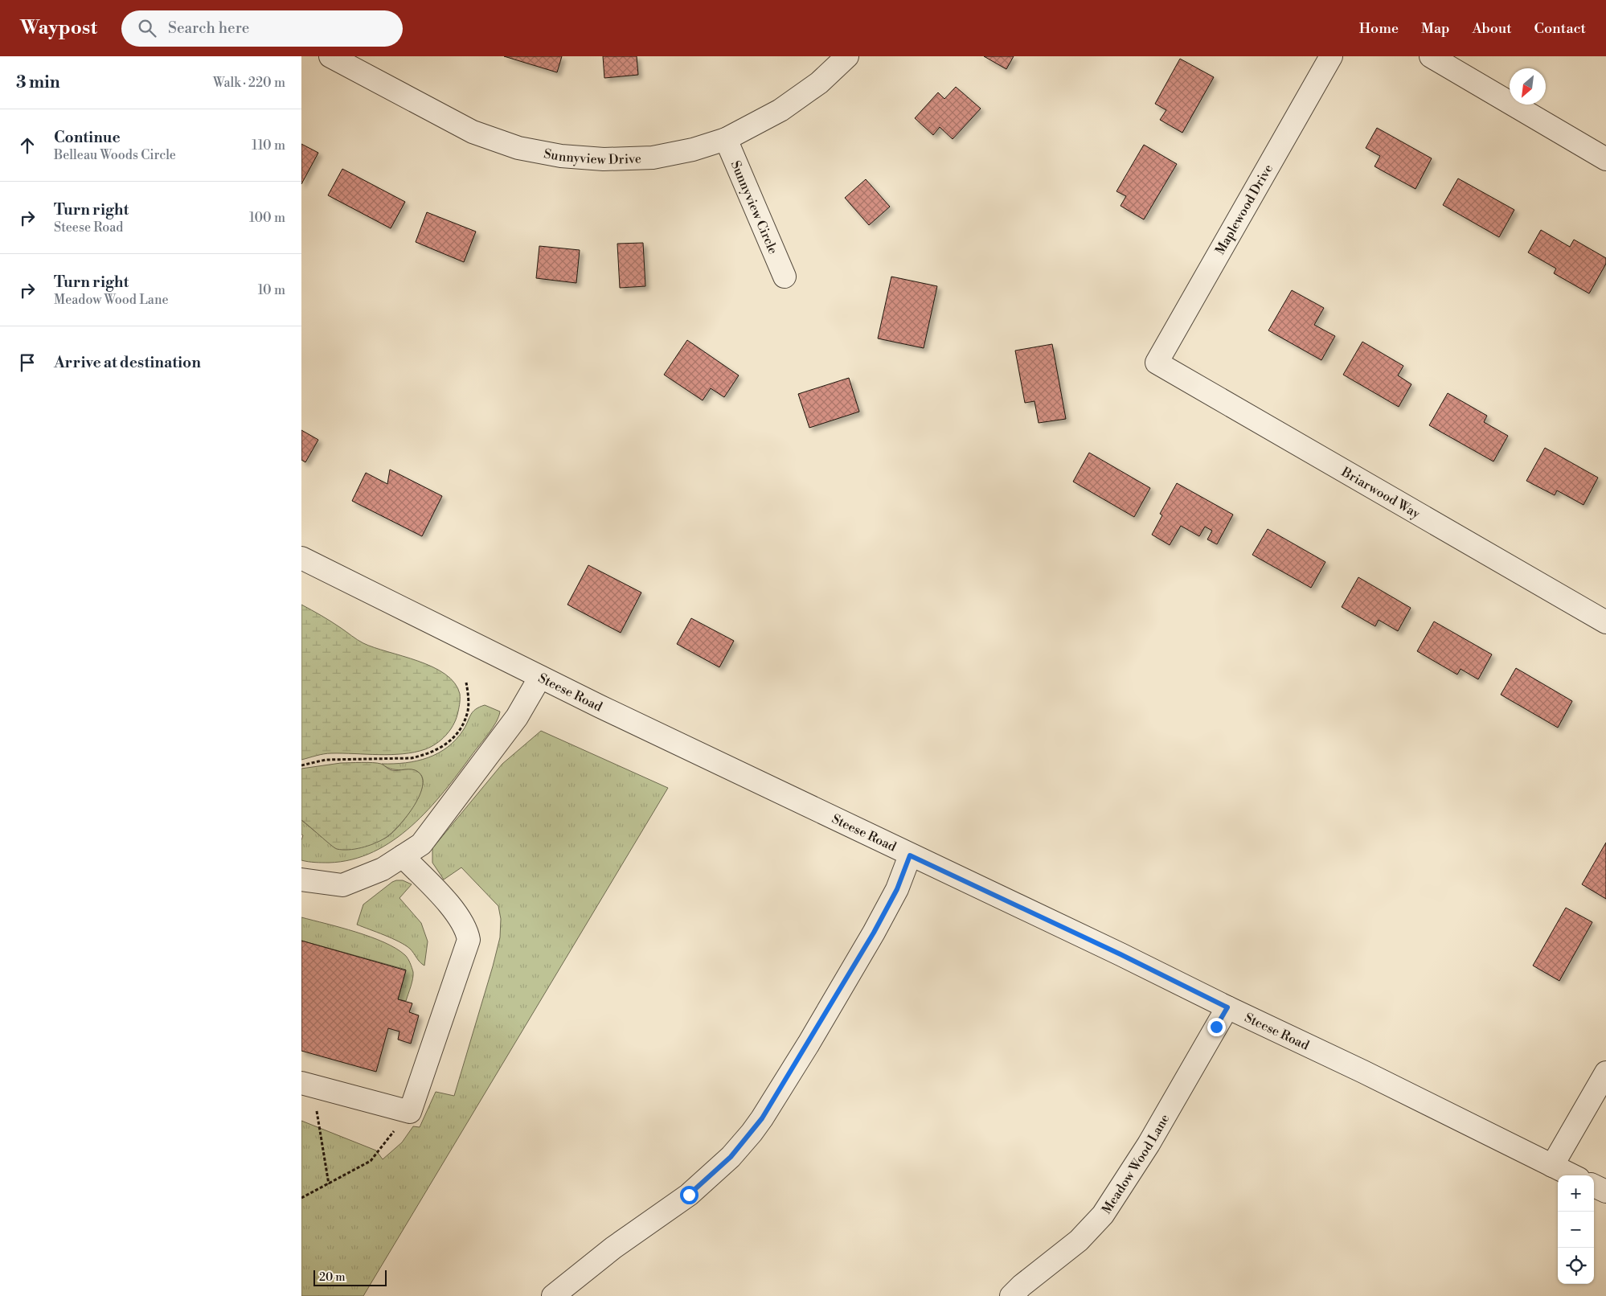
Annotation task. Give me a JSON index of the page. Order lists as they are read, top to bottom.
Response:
{
  "streets": {
    "street": [
      "Sunnyview Drive",
      "Sunnyview Circle",
      "Maplewood Drive",
      "Briarwood Way",
      "Steese Road",
      "Meadow Wood Lane"
    ]
  },
  "crossings": [
    ["Sunnyview Drive", "Sunnyview Circle"],
    ["Maplewood Drive", "Briarwood Way"],
    ["Steese Road", "Meadow Wood Lane"]
  ],
  "scale_bar": "20 m",
  "north": "bottom left",
  "page": {
    "header": "Waypost",
    "search": "Search here",
    "nav": [
      "Home",
      "Map",
      "About",
      "Contact"
    ],
    "heading": ["3 min", "Walk · 220 m"],
    "list": [
      ["Continue", "Belleau Woods Circle", "110 m"],
      ["Turn right", "Steese Road", "100 m"],
      ["Turn right", "Meadow Wood Lane", "10 m"],
      "Arrive at destination"
    ],
    "map_buttons": ["+", "−"],
    "scale": "20 m"
  }
}
